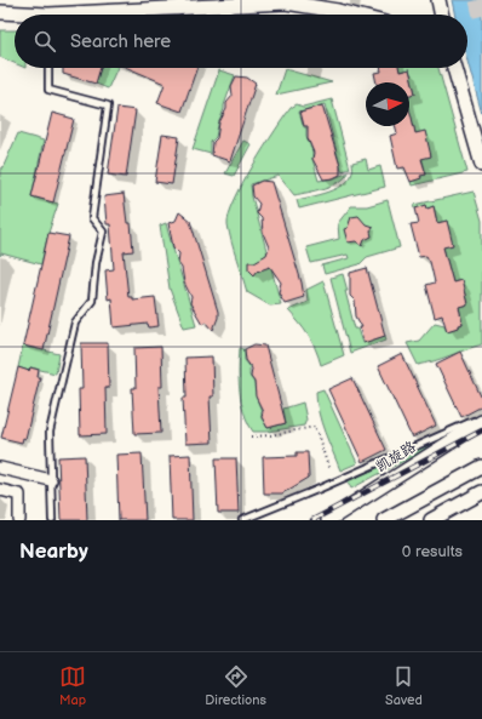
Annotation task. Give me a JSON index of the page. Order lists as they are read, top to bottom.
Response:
{
  "streets": {
    "street": ["凯旋路"]
  },
  "north": "right",
  "page": {
    "search": "Search here",
    "heading": ["Nearby", "0 results"],
    "nav": ["Map", "Directions", "Saved"]
  }
}
